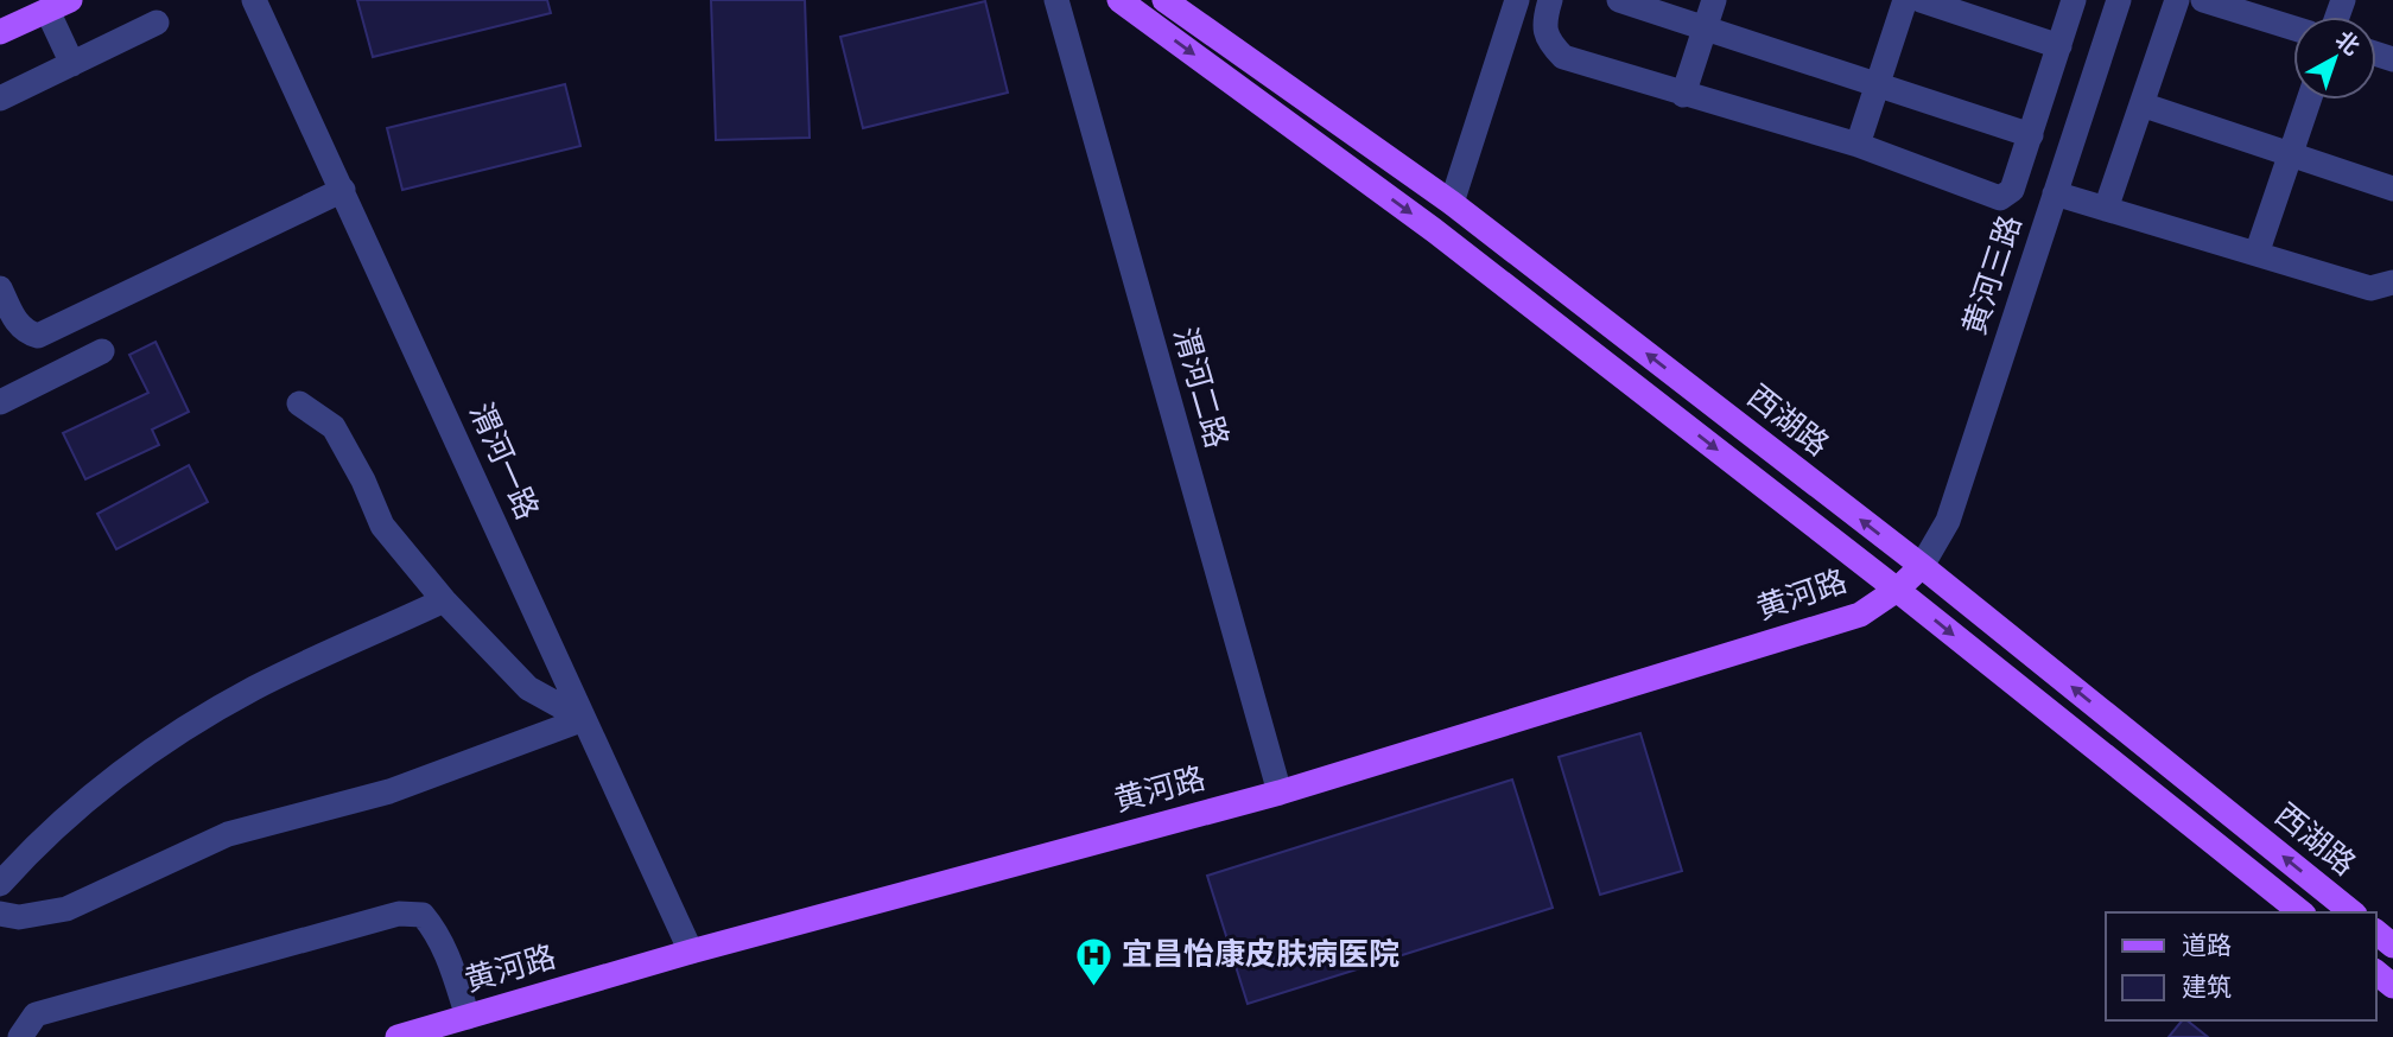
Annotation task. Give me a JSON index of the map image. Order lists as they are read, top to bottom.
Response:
{
  "streets": {
    "main road": ["西湖路", "黄河路"],
    "street": ["黄河三路", "渭河二路", "渭河一路"]
  },
  "crossings": [
    ["黄河三路", "西湖路"],
    ["黄河三路", "黄河路"],
    ["渭河二路", "黄河路"],
    ["西湖路", "黄河路"],
    ["渭河一路", "黄河路"]
  ],
  "places": {
    "hospital": ["宜昌怡康皮肤病医院"]
  },
  "legend": ["道路", "建筑"],
  "north": "top right"
}
